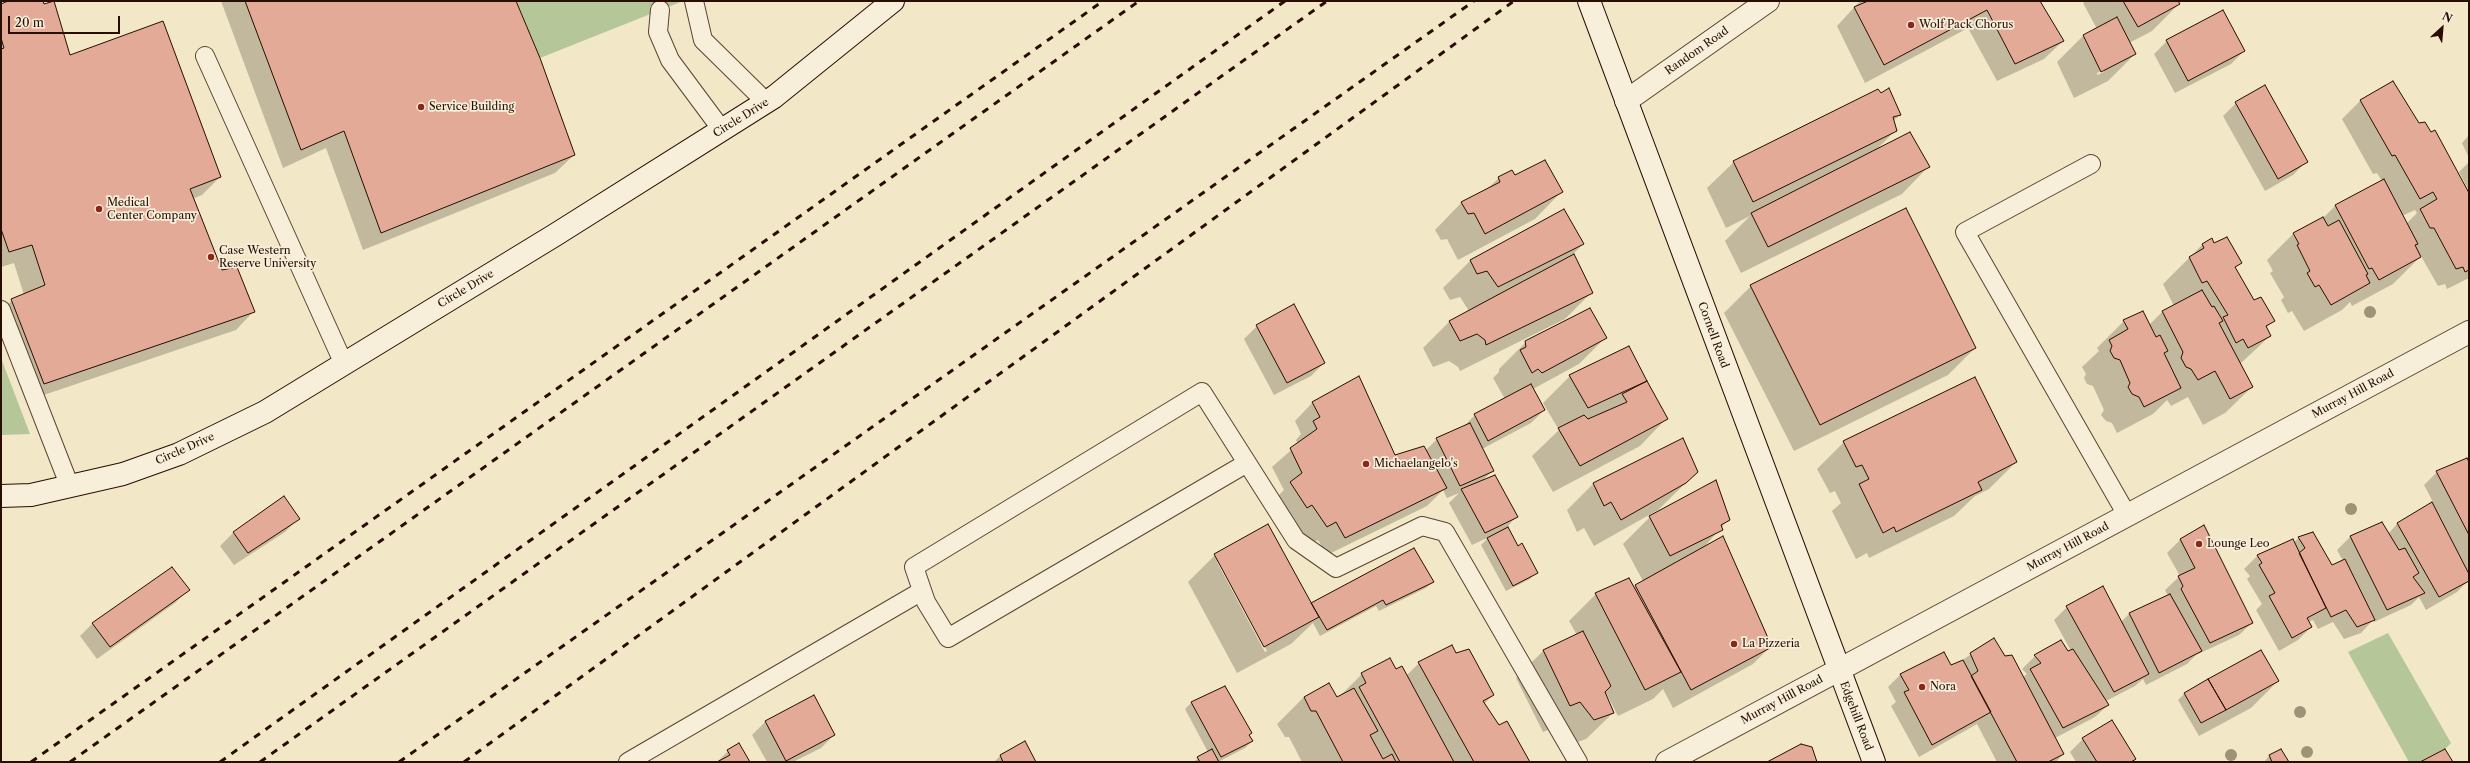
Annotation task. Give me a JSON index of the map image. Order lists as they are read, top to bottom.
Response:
{
  "streets": {
    "street": [
      "Random Road",
      "Circle Drive",
      "Cornell Road",
      "Murray Hill Road",
      "Edgehill Road"
    ]
  },
  "crossings": [
    ["Random Road", "Cornell Road"],
    ["Cornell Road", "Murray Hill Road"],
    ["Cornell Road", "Edgehill Road"],
    ["Murray Hill Road", "Edgehill Road"]
  ],
  "places": [
    "Wolf Pack Chorus",
    "Service Building",
    "Medical Center Company",
    "Case Western Reserve University",
    "Michaelangelo's",
    "Lounge Leo",
    "La Pizzeria",
    "Nora"
  ],
  "scale_bar": "20 m",
  "north": "top right"
}
